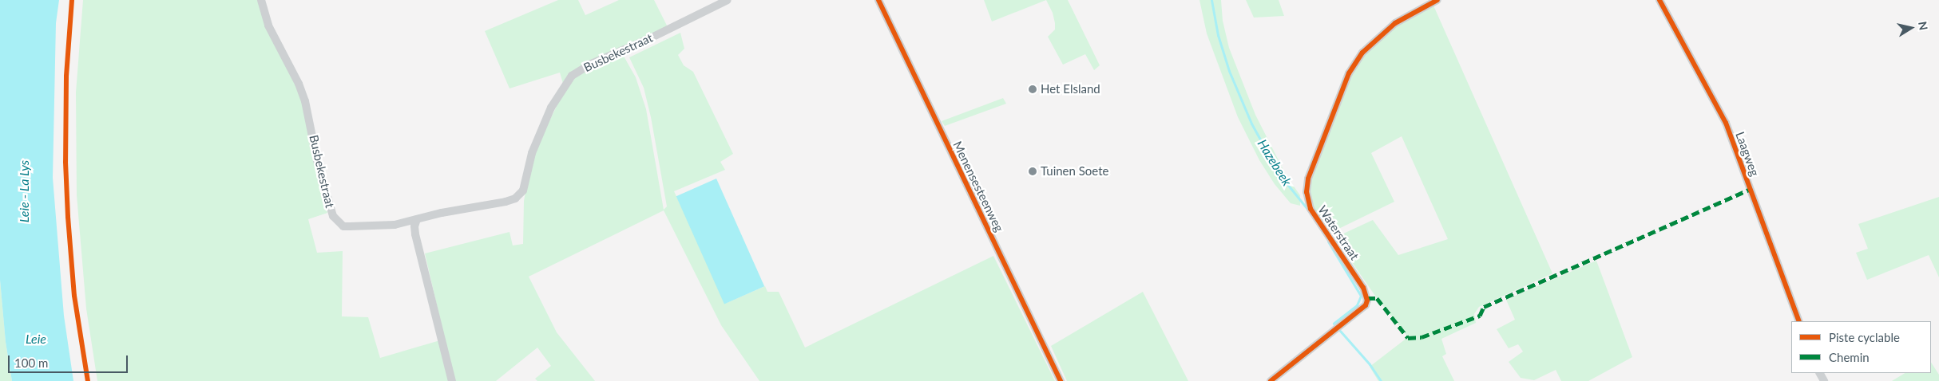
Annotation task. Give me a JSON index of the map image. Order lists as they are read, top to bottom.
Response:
{
  "streets": {
    "street": [
      "Busbekestraat",
      "Laagweg",
      "Menensesteenweg",
      "Waterstraat"
    ]
  },
  "water": ["Hazebeek", "Leie - La Lys", "Leie"],
  "places": ["Het Elsland", "Tuinen Soete"],
  "legend": ["Piste cyclable", "Chemin"],
  "scale_bar": "100 m",
  "north": "right"
}
